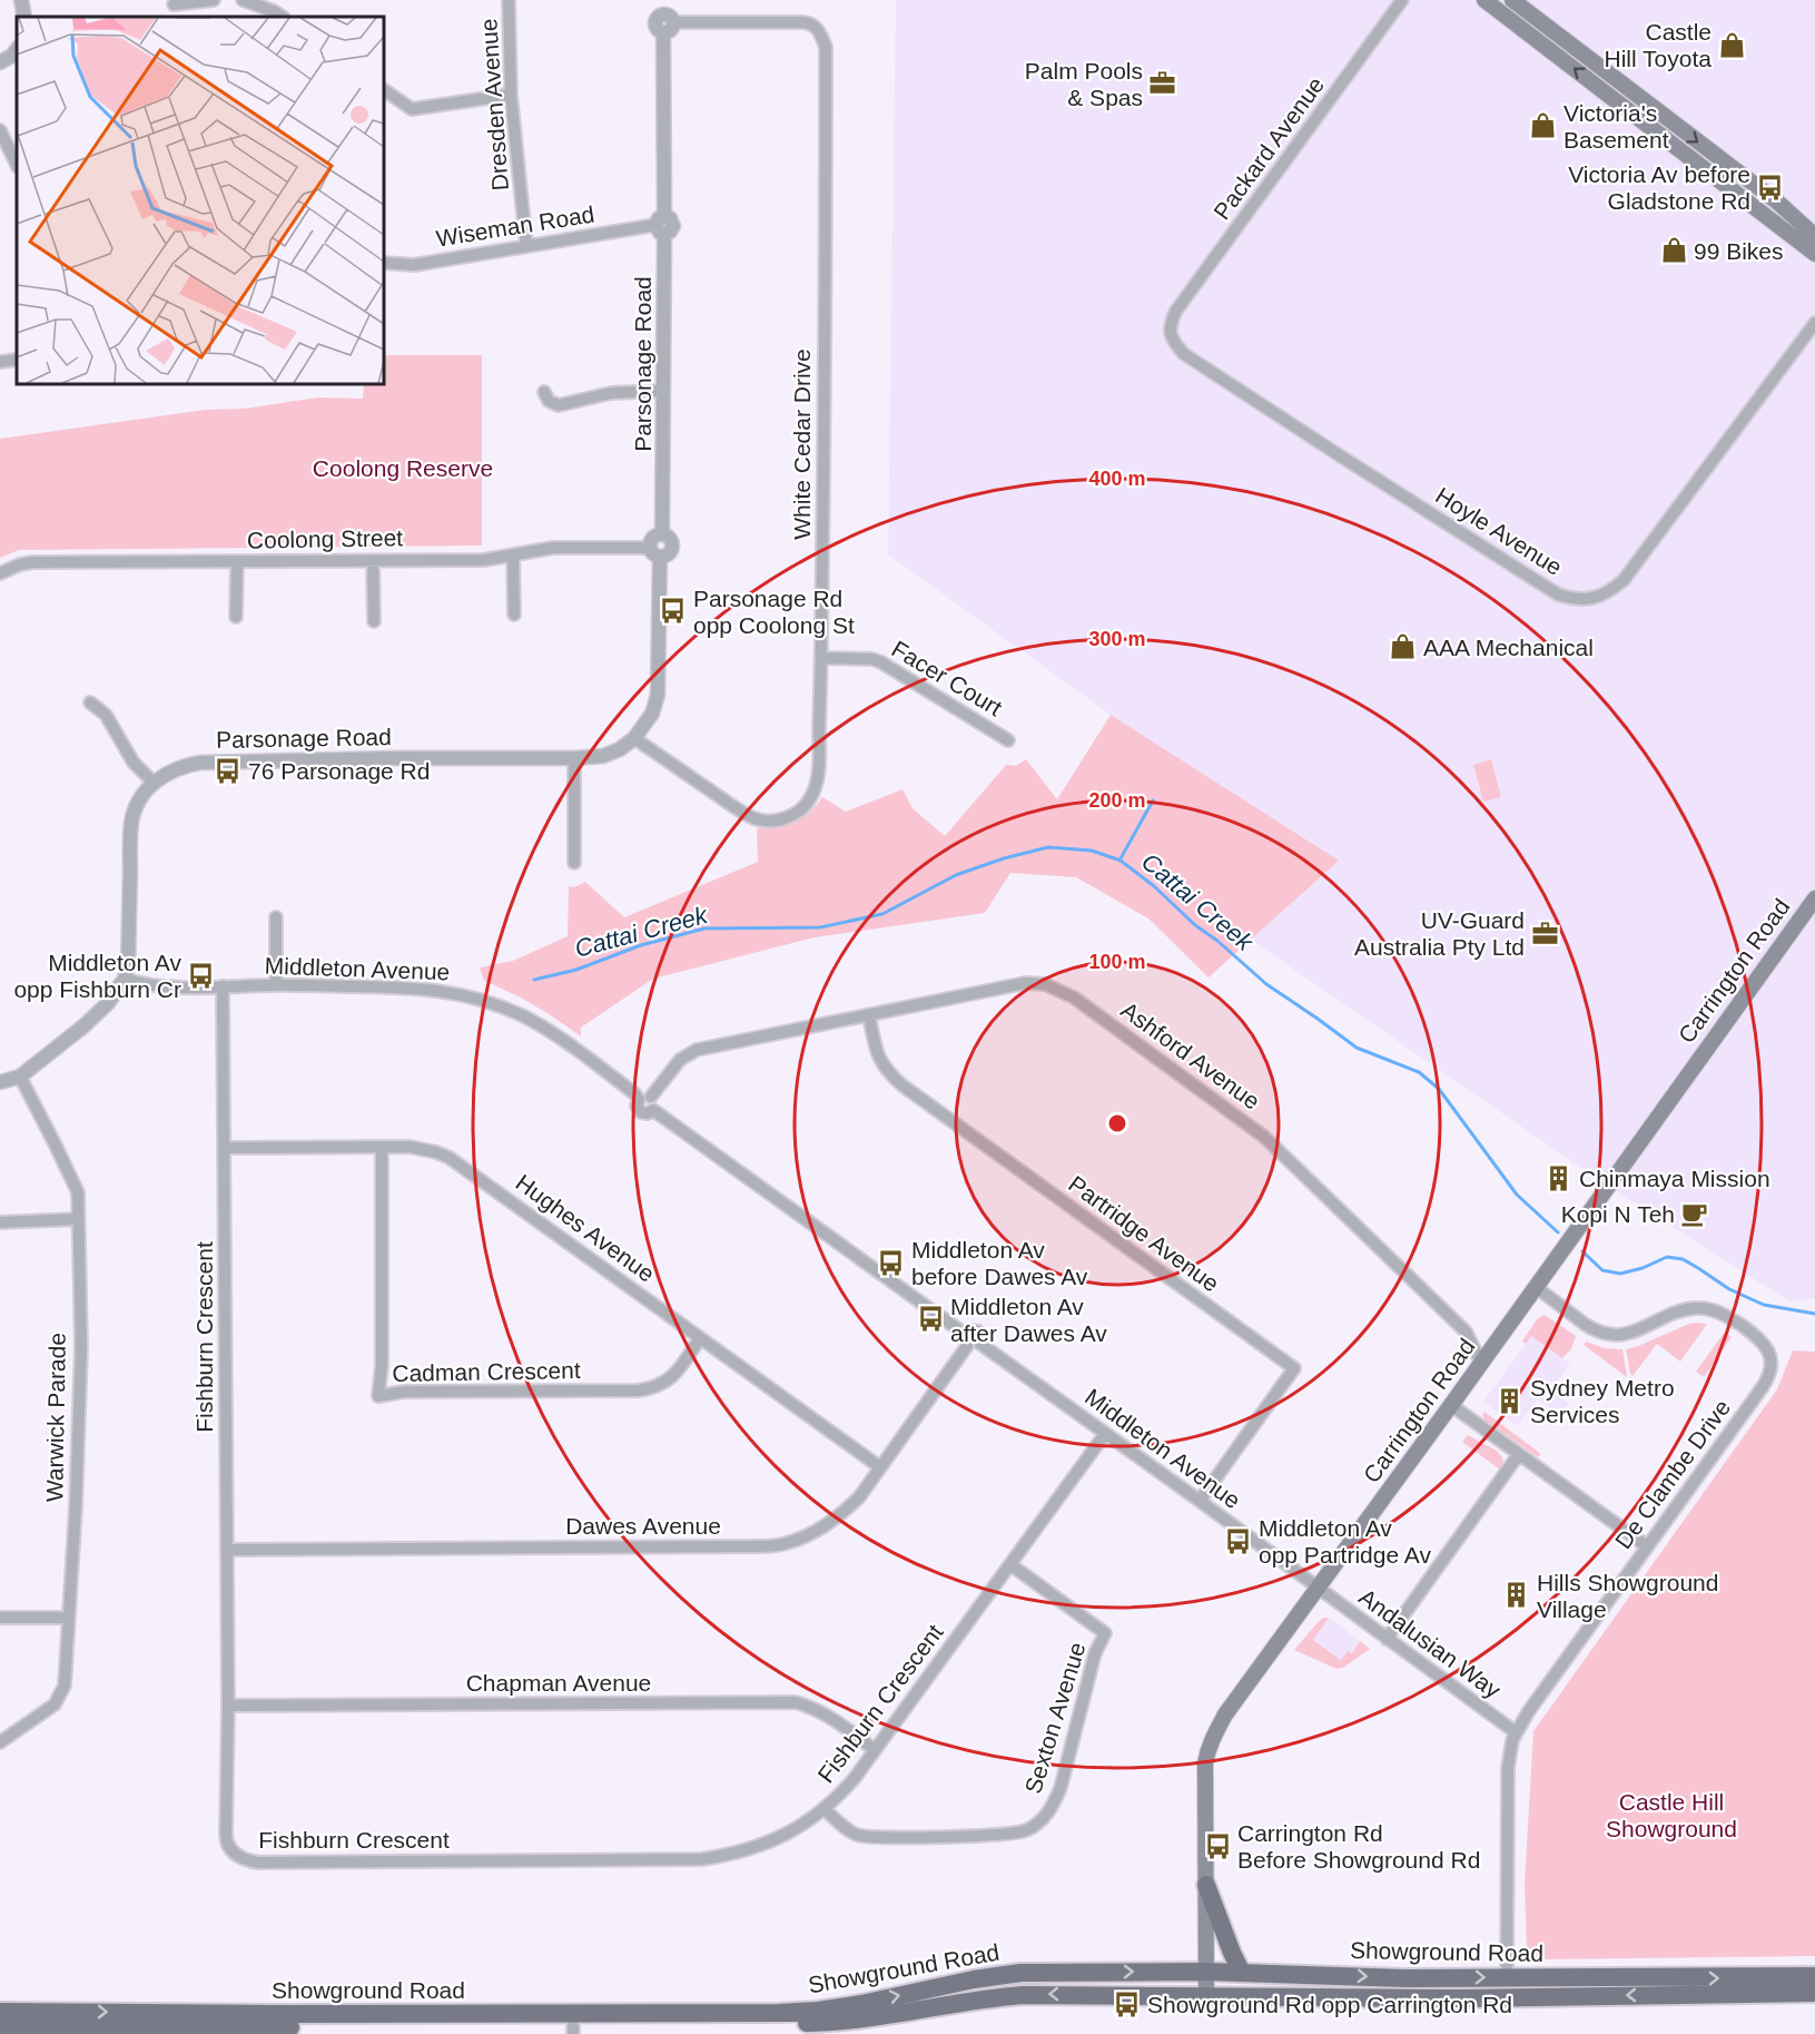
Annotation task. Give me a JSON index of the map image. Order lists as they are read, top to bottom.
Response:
{
  "streets": {
    "main road": ["Carrington Road", "Showground Road"],
    "street": [
      "Dresden Avenue",
      "Packard Avenue",
      "Wiseman Road",
      "Parsonage Road",
      "White Cedar Drive",
      "Hoyle Avenue",
      "Coolong Street",
      "Facer Court",
      "Middleton Avenue",
      "Ashford Avenue",
      "Hughes Avenue",
      "Partridge Avenue",
      "Fishburn Crescent",
      "Cadman Crescent",
      "Warwick Parade",
      "De Clambe Drive",
      "Dawes Avenue",
      "Andalusian Way",
      "Chapman Avenue",
      "Sexton Avenue"
    ]
  },
  "crossings": [
    ["Dresden Avenue", "Wiseman Road"],
    ["Packard Avenue", "Hoyle Avenue"],
    ["Wiseman Road", "Parsonage Road"],
    ["Parsonage Road", "White Cedar Drive"],
    ["Parsonage Road", "Coolong Street"],
    ["Parsonage Road", "Middleton Avenue"],
    ["Parsonage Road", "Warwick Parade"],
    ["White Cedar Drive", "Facer Court"],
    ["Middleton Avenue", "Carrington Road"],
    ["Middleton Avenue", "Ashford Avenue"],
    ["Middleton Avenue", "Partridge Avenue"],
    ["Middleton Avenue", "Fishburn Crescent"],
    ["Middleton Avenue", "Dawes Avenue"],
    ["Middleton Avenue", "Andalusian Way"],
    ["Carrington Road", "Ashford Avenue"],
    ["Carrington Road", "De Clambe Drive"],
    ["Carrington Road", "Andalusian Way"],
    ["Carrington Road", "Showground Road"],
    ["Ashford Avenue", "Partridge Avenue"],
    ["Hughes Avenue", "Fishburn Crescent"],
    ["Hughes Avenue", "Cadman Crescent"],
    ["Hughes Avenue", "Dawes Avenue"],
    ["Fishburn Crescent", "Dawes Avenue"],
    ["Fishburn Crescent", "Chapman Avenue"],
    ["Fishburn Crescent", "Sexton Avenue"],
    ["De Clambe Drive", "Andalusian Way"],
    ["De Clambe Drive", "Showground Road"]
  ],
  "water": ["Cattai Creek"],
  "parks": ["Coolong Reserve", "Castle Hill Showground"],
  "places": {
    "shop": [
      "Castle Hill Toyota",
      "Victoria's Basement",
      "99 Bikes",
      "AAA Mechanical"
    ],
    "office": ["Palm Pools & Spas", "UV-Guard Australia Pty Ltd"],
    "bus stop": [
      "Victoria Av before Gladstone Rd",
      "Parsonage Rd opp Coolong St",
      "76 Parsonage Rd",
      "Middleton Av opp Fishburn Cr",
      "Middleton Av before Dawes Av",
      "Middleton Av after Dawes Av",
      "Middleton Av opp Partridge Av",
      "Carrington Rd Before Showground Rd",
      "Showground Rd opp Carrington Rd"
    ],
    "building": ["Chinmaya Mission", "Sydney Metro Services", "Hills Showground Village"],
    "cafe": ["Kopi N Teh"]
  },
  "rings": [
    "400 m",
    "300 m",
    "200 m",
    "100 m"
  ]
}
